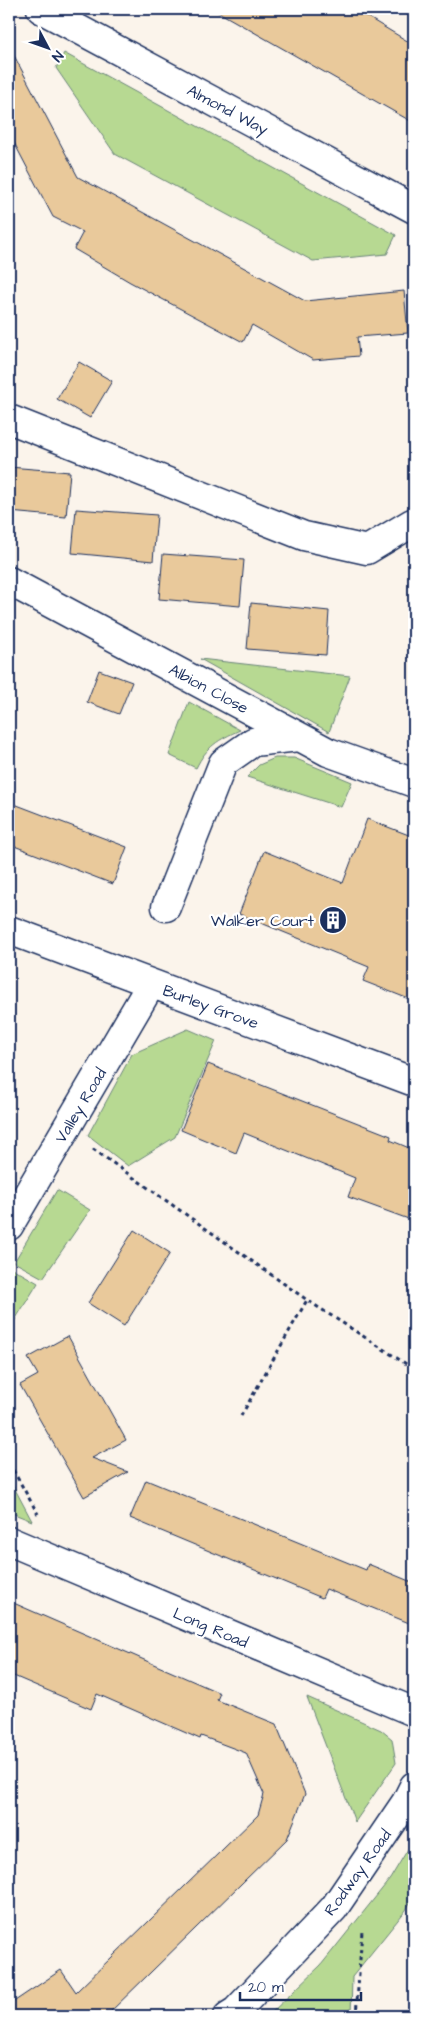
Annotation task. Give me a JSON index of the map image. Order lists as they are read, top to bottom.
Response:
{
  "streets": {
    "street": [
      "Almond Way",
      "Albion Close",
      "Burley Grove",
      "Valley Road",
      "Long Road",
      "Rodway Road"
    ]
  },
  "crossings": [
    ["Burley Grove", "Valley Road"]
  ],
  "places": {
    "building": ["Walker Court"]
  },
  "scale_bar": "20 m",
  "north": "bottom right"
}
